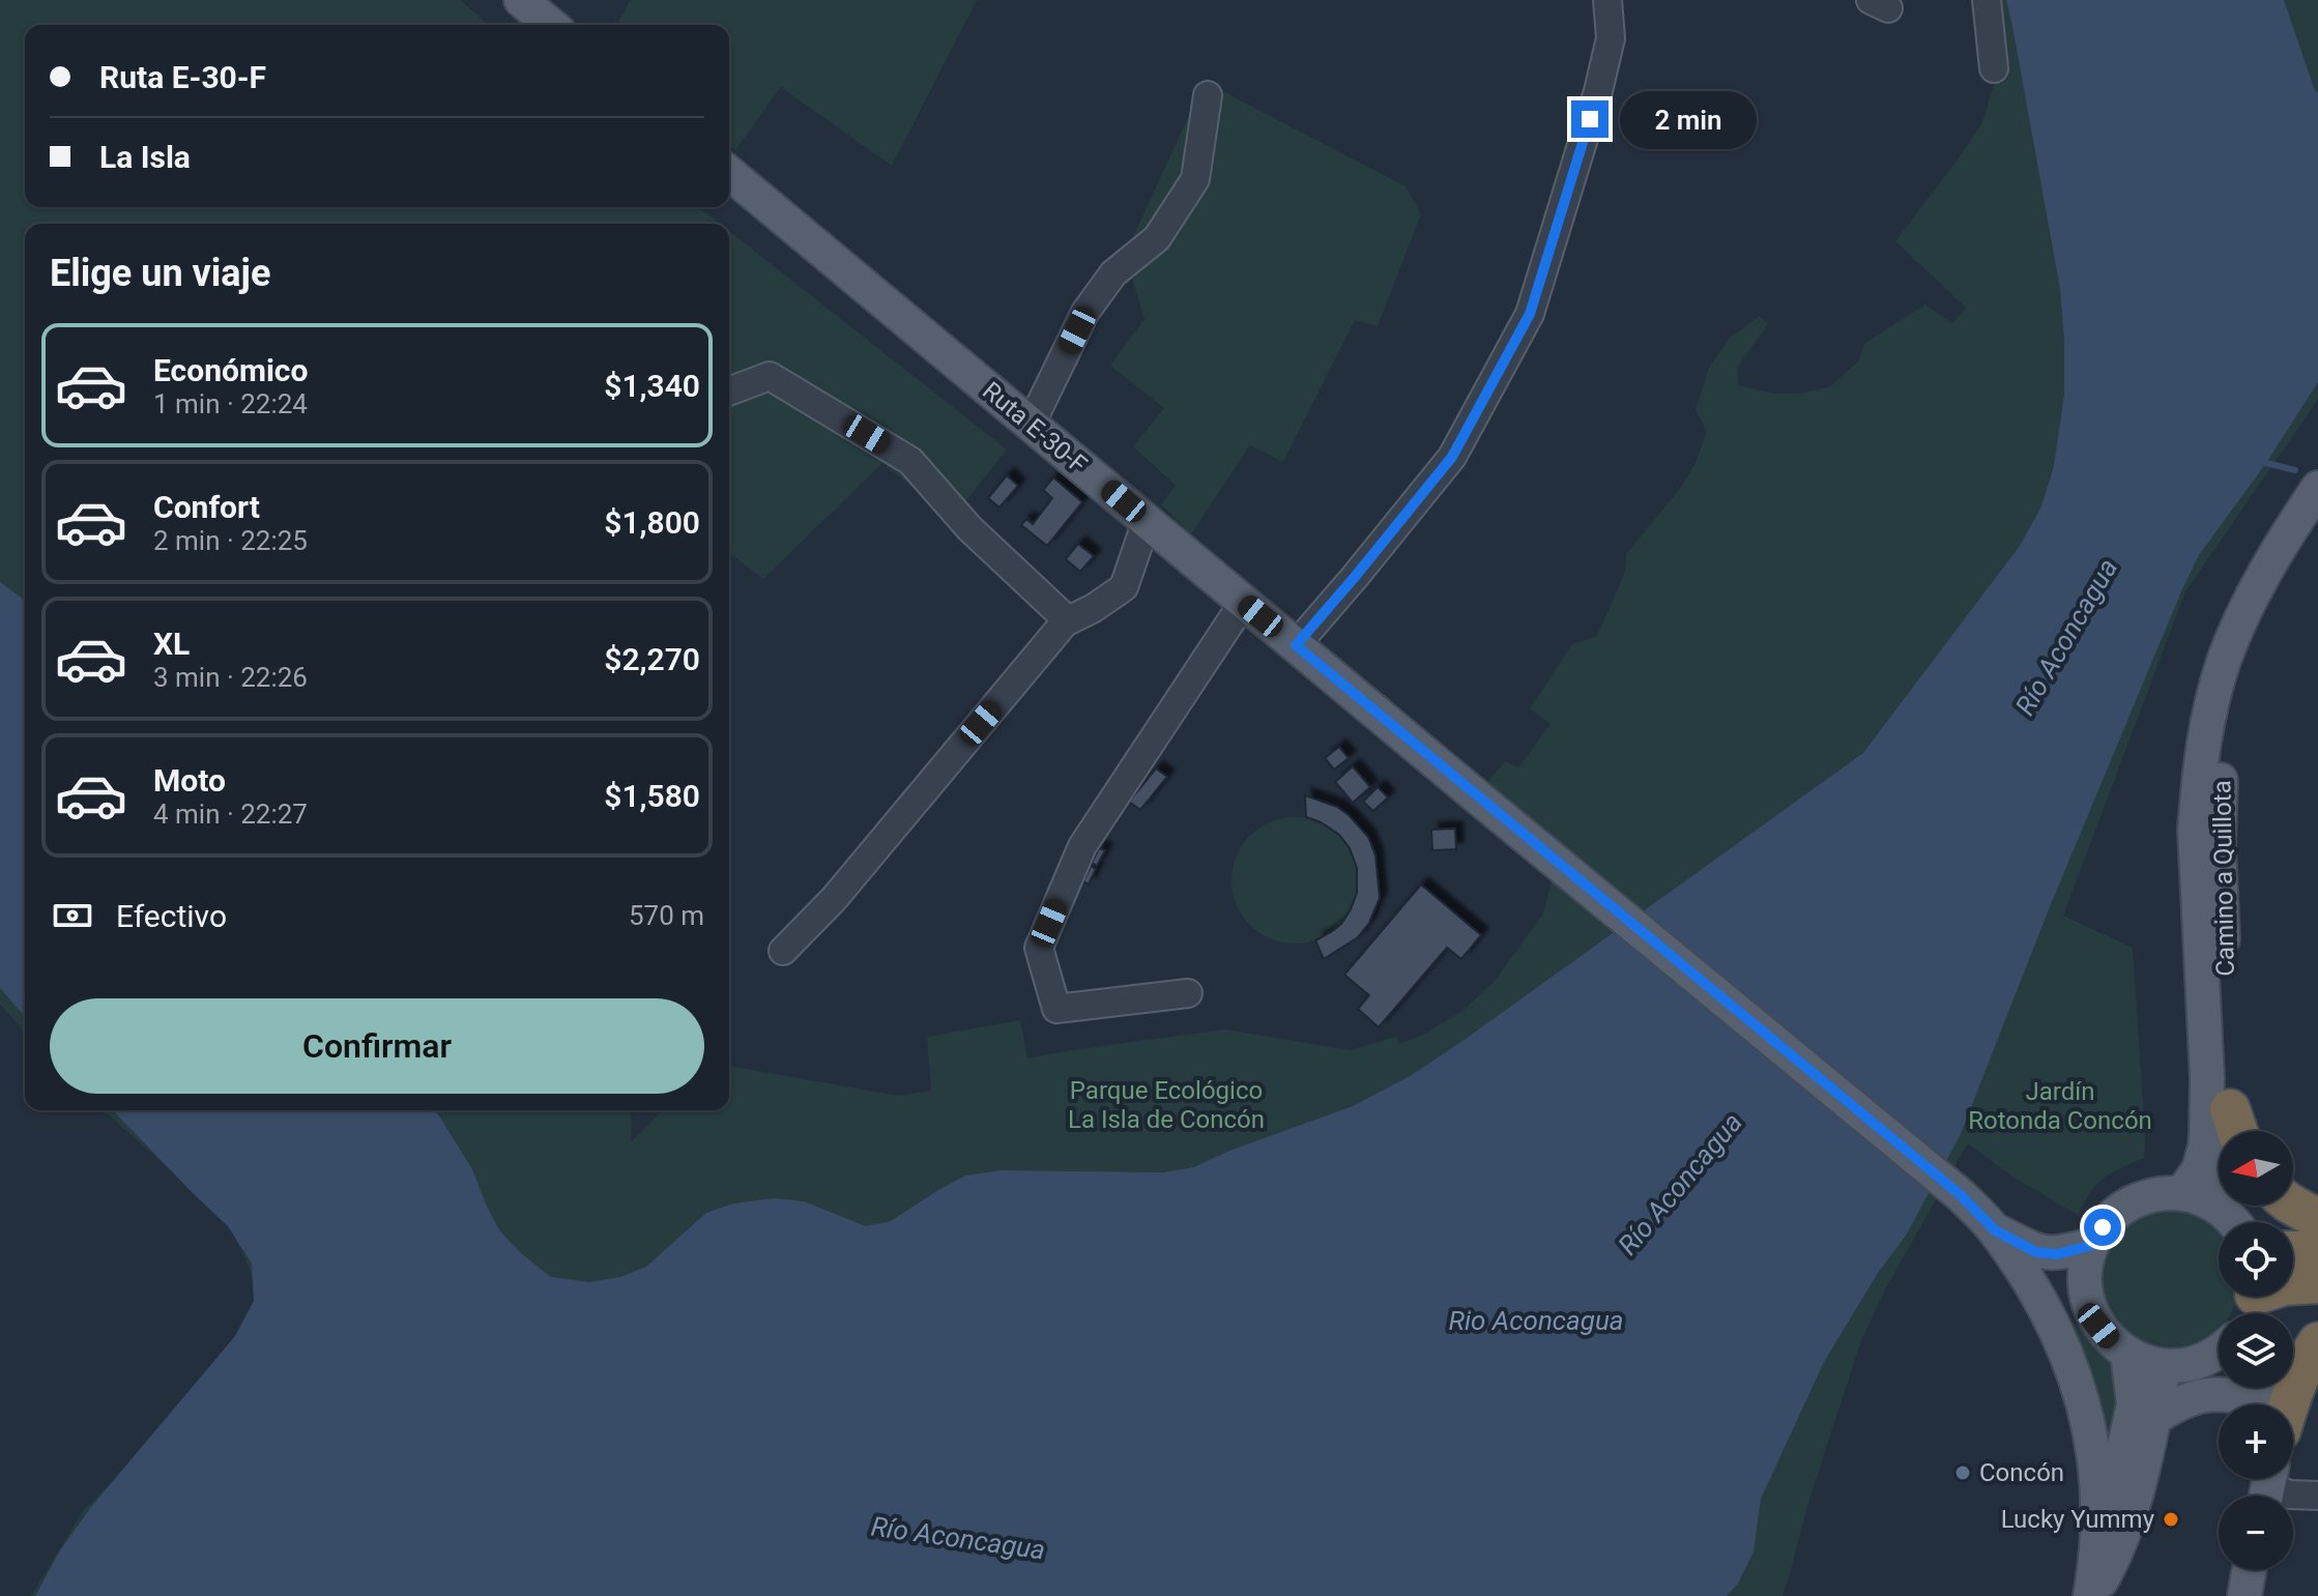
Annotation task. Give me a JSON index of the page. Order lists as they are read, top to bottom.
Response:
{
  "streets": {
    "main road": ["Ruta E-30-F", "Camino a Quillota"]
  },
  "water": ["Río Aconcagua", "Rio Aconcagua"],
  "parks": ["Parque Ecológico La Isla de Concón", "Jardín Rotonda Concón"],
  "places": ["Concón", "Lucky Yummy"],
  "north": "left",
  "page": {
    "banner": ["Ruta E-30-F", "La Isla"],
    "bubble": "2 min",
    "heading": "Elige un viaje",
    "list": [
      {
        "name": "Económico",
        "note": "1 min · 22:24",
        "value": "$1,340"
      },
      {
        "name": "Confort",
        "note": "2 min · 22:25",
        "value": "$1,800"
      },
      {
        "name": "XL",
        "note": "3 min · 22:26",
        "value": "$2,270"
      },
      {
        "name": "Moto",
        "note": "4 min · 22:27",
        "value": "$1,580"
      }
    ],
    "pay": ["Efectivo", "570 m"],
    "buttons": "Confirmar",
    "map_buttons": ["+", "−"]
  }
}
